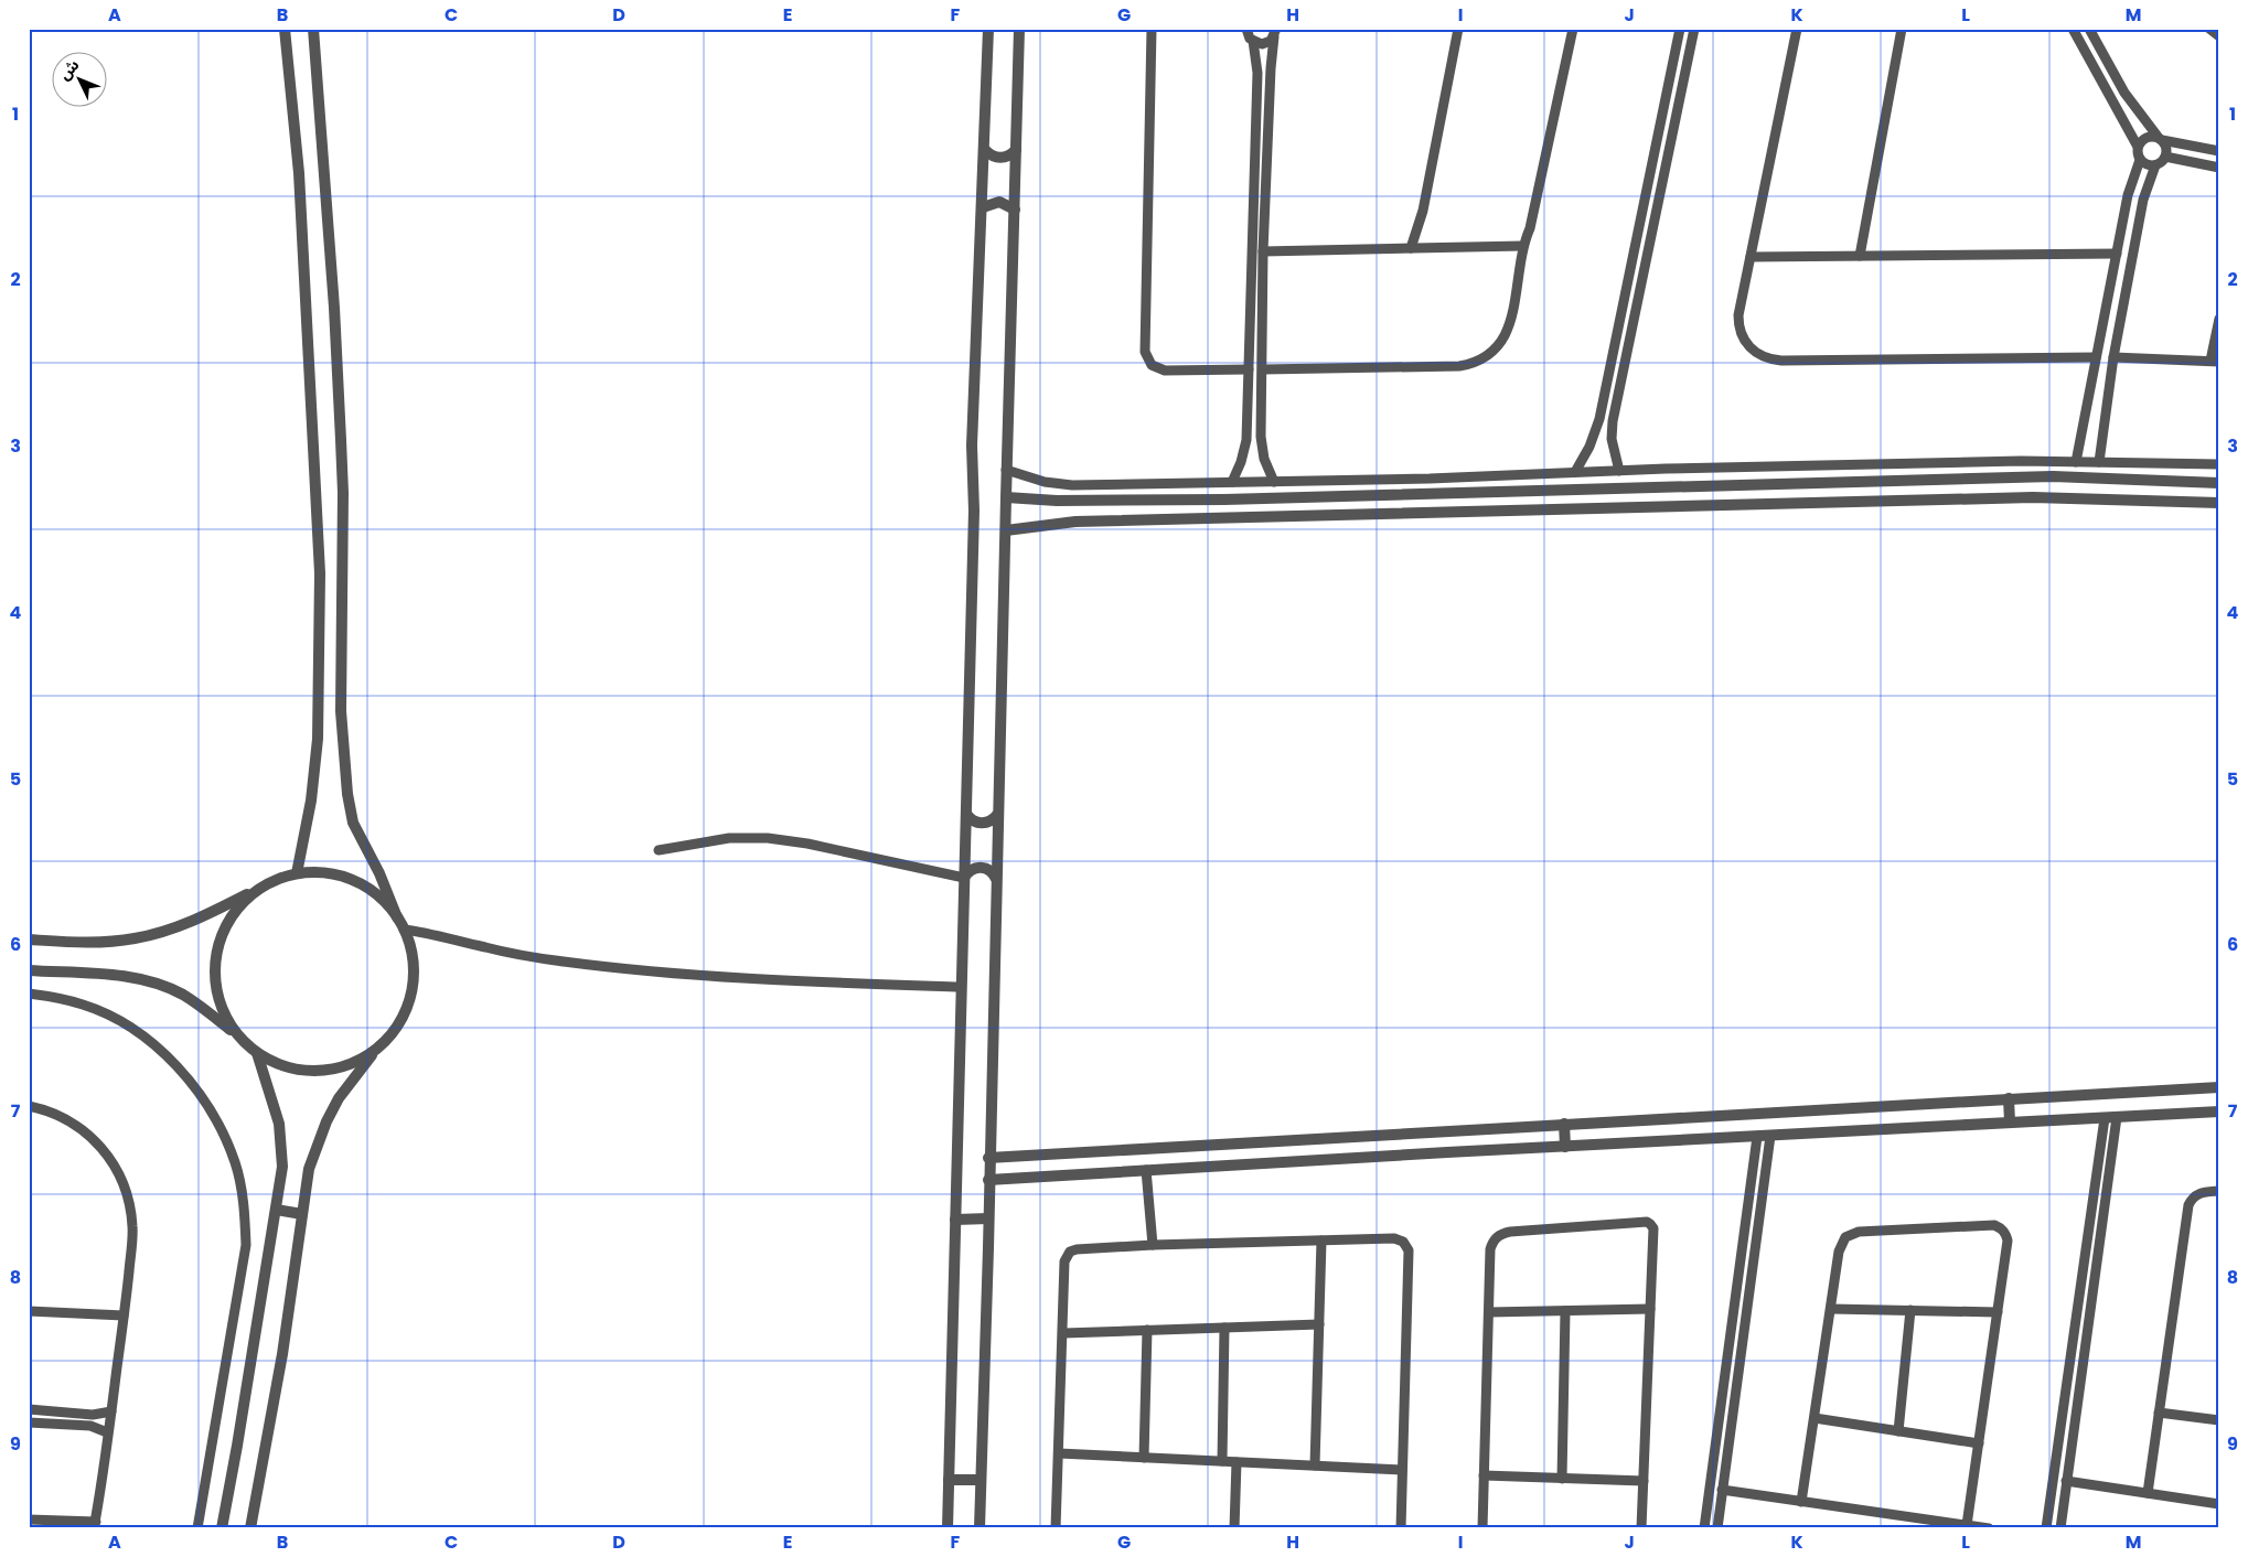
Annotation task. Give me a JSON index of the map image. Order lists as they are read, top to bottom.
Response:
{
  "north": "top left",
  "grid": {
    "columns": [
      "A",
      "B",
      "C",
      "D",
      "E",
      "F",
      "G",
      "H",
      "I",
      "J",
      "K",
      "L",
      "M"
    ],
    "rows": [
      "1",
      "2",
      "3",
      "4",
      "5",
      "6",
      "7",
      "8",
      "9"
    ]
  }
}
